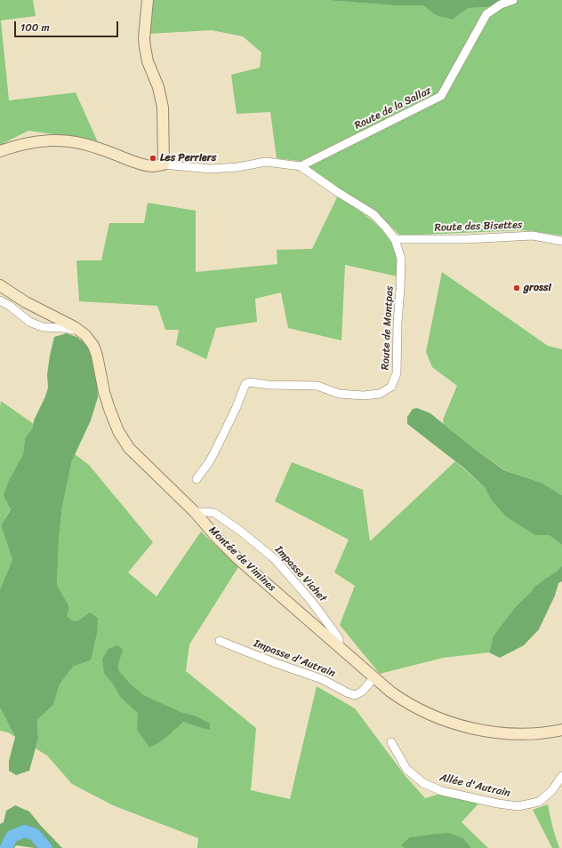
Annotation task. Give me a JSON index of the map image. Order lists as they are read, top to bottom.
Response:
{
  "streets": {
    "street": [
      "Route de la Sallaz",
      "Route des Bisettes",
      "Route de Montpas",
      "Montée de Vimines",
      "Impasse Vichet",
      "Impasse d'Autrain",
      "Allée d'Autrain"
    ]
  },
  "crossings": [
    ["Route de la Sallaz", "Route de Montpas"],
    ["Route des Bisettes", "Route de Montpas"],
    ["Montée de Vimines", "Impasse Vichet"],
    ["Montée de Vimines", "Impasse d'Autrain"]
  ],
  "places": ["Les Perriers", "grossi"],
  "scale_bar": "100 m"
}
